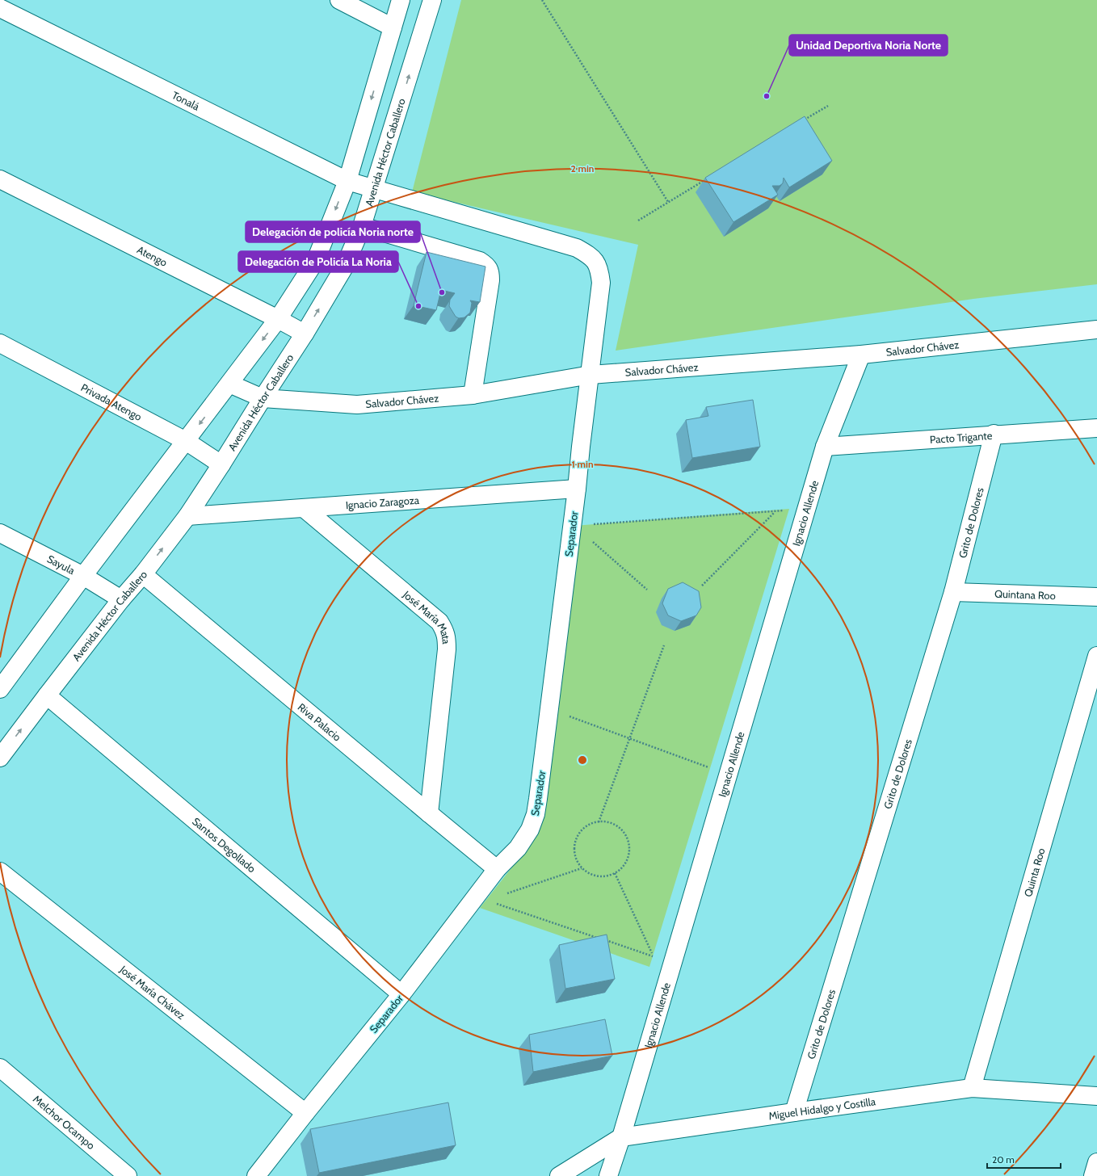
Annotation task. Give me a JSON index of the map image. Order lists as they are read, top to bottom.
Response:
{
  "streets": {
    "street": [
      "Tonalá",
      "Avenida Héctor Caballero",
      "Atengo",
      "Salvador Chávez",
      "Privada Atengo",
      "Pacto Trigante",
      "Ignacio Zaragoza",
      "Ignacio Allende",
      "Grito de Dolores",
      "Separador",
      "Sayula",
      "Quintana Roo",
      "José María Mata",
      "Riva Palacio",
      "Santos Degollado",
      "Quinta Roo",
      "José María Chávez",
      "Miguel Hidalgo y Costilla",
      "Melchor Ocampo"
    ]
  },
  "crossings": [
    ["Tonalá", "Avenida Héctor Caballero"],
    ["Tonalá", "Salvador Chávez"],
    ["Tonalá", "Separador"],
    ["Avenida Héctor Caballero", "Atengo"],
    ["Avenida Héctor Caballero", "Salvador Chávez"],
    ["Avenida Héctor Caballero", "Privada Atengo"],
    ["Avenida Héctor Caballero", "Ignacio Zaragoza"],
    ["Avenida Héctor Caballero", "Sayula"],
    ["Avenida Héctor Caballero", "Riva Palacio"],
    ["Avenida Héctor Caballero", "Santos Degollado"],
    ["Salvador Chávez", "Ignacio Allende"],
    ["Salvador Chávez", "Separador"],
    ["Pacto Trigante", "Ignacio Allende"],
    ["Pacto Trigante", "Grito de Dolores"],
    ["Ignacio Zaragoza", "Separador"],
    ["Ignacio Zaragoza", "José María Mata"],
    ["Ignacio Allende", "Miguel Hidalgo y Costilla"],
    ["Grito de Dolores", "Quintana Roo"],
    ["Grito de Dolores", "Miguel Hidalgo y Costilla"],
    ["Separador", "Riva Palacio"],
    ["Separador", "Santos Degollado"],
    ["Separador", "José María Chávez"],
    ["José María Mata", "Riva Palacio"],
    ["Quinta Roo", "Miguel Hidalgo y Costilla"]
  ],
  "places": ["Unidad Deportiva Noria Norte", "Delegación de policía Noria norte", "Delegación de Policía La Noria"],
  "scale_bar": "20 m",
  "rings": ["2 min", "1 min"]
}
